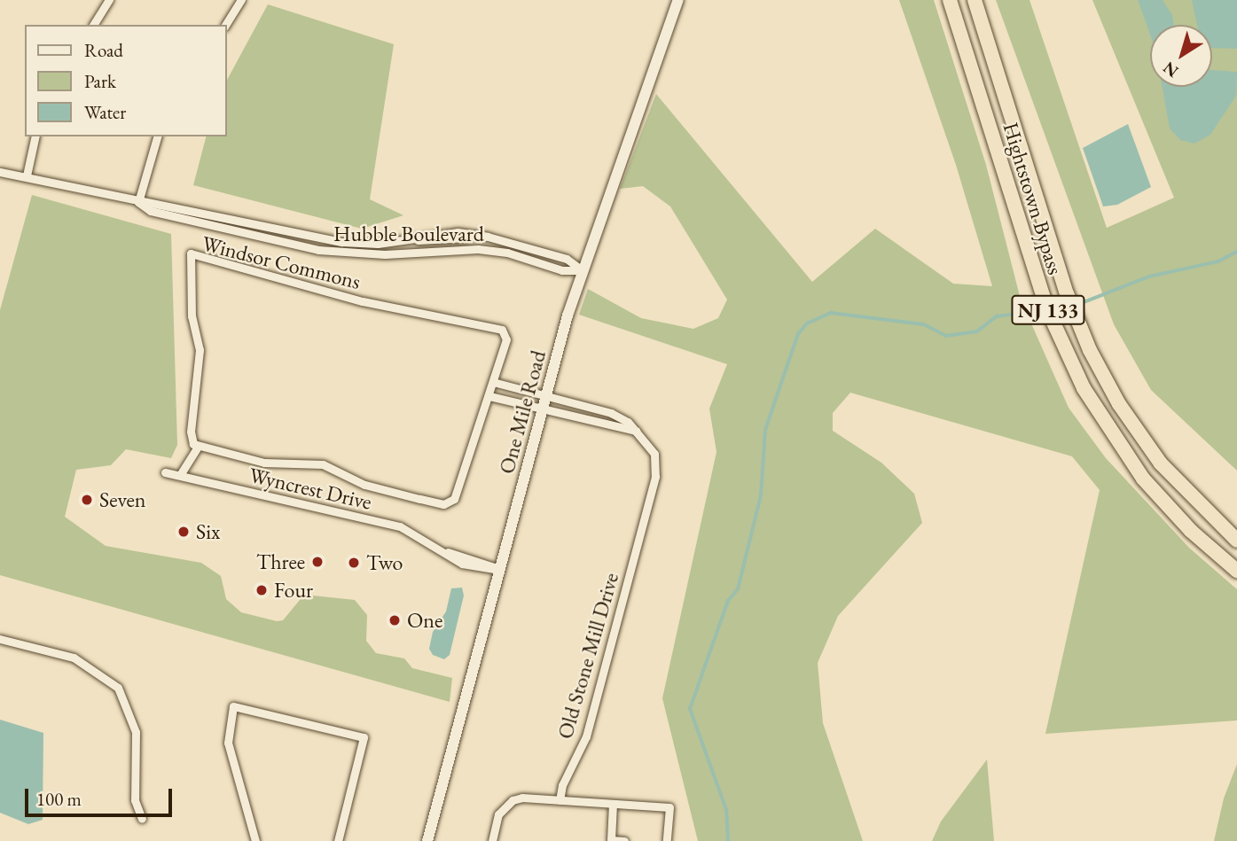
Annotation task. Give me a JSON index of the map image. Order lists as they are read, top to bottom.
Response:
{
  "streets": {
    "highway": ["Hightstown Bypass", "NJ 133"],
    "street": [
      "Hubble Boulevard",
      "Windsor Commons",
      "One Mile Road",
      "Wyncrest Drive",
      "Old Stone Mill Drive"
    ]
  },
  "crossings": [
    ["Hubble Boulevard", "One Mile Road"],
    ["One Mile Road", "Wyncrest Drive"],
    ["One Mile Road", "Old Stone Mill Drive"]
  ],
  "places": [
    "Seven",
    "Six",
    "Three",
    "Two",
    "Four",
    "One"
  ],
  "legend": ["Road", "Park", "Water"],
  "scale_bar": "100 m",
  "north": "bottom left"
}
